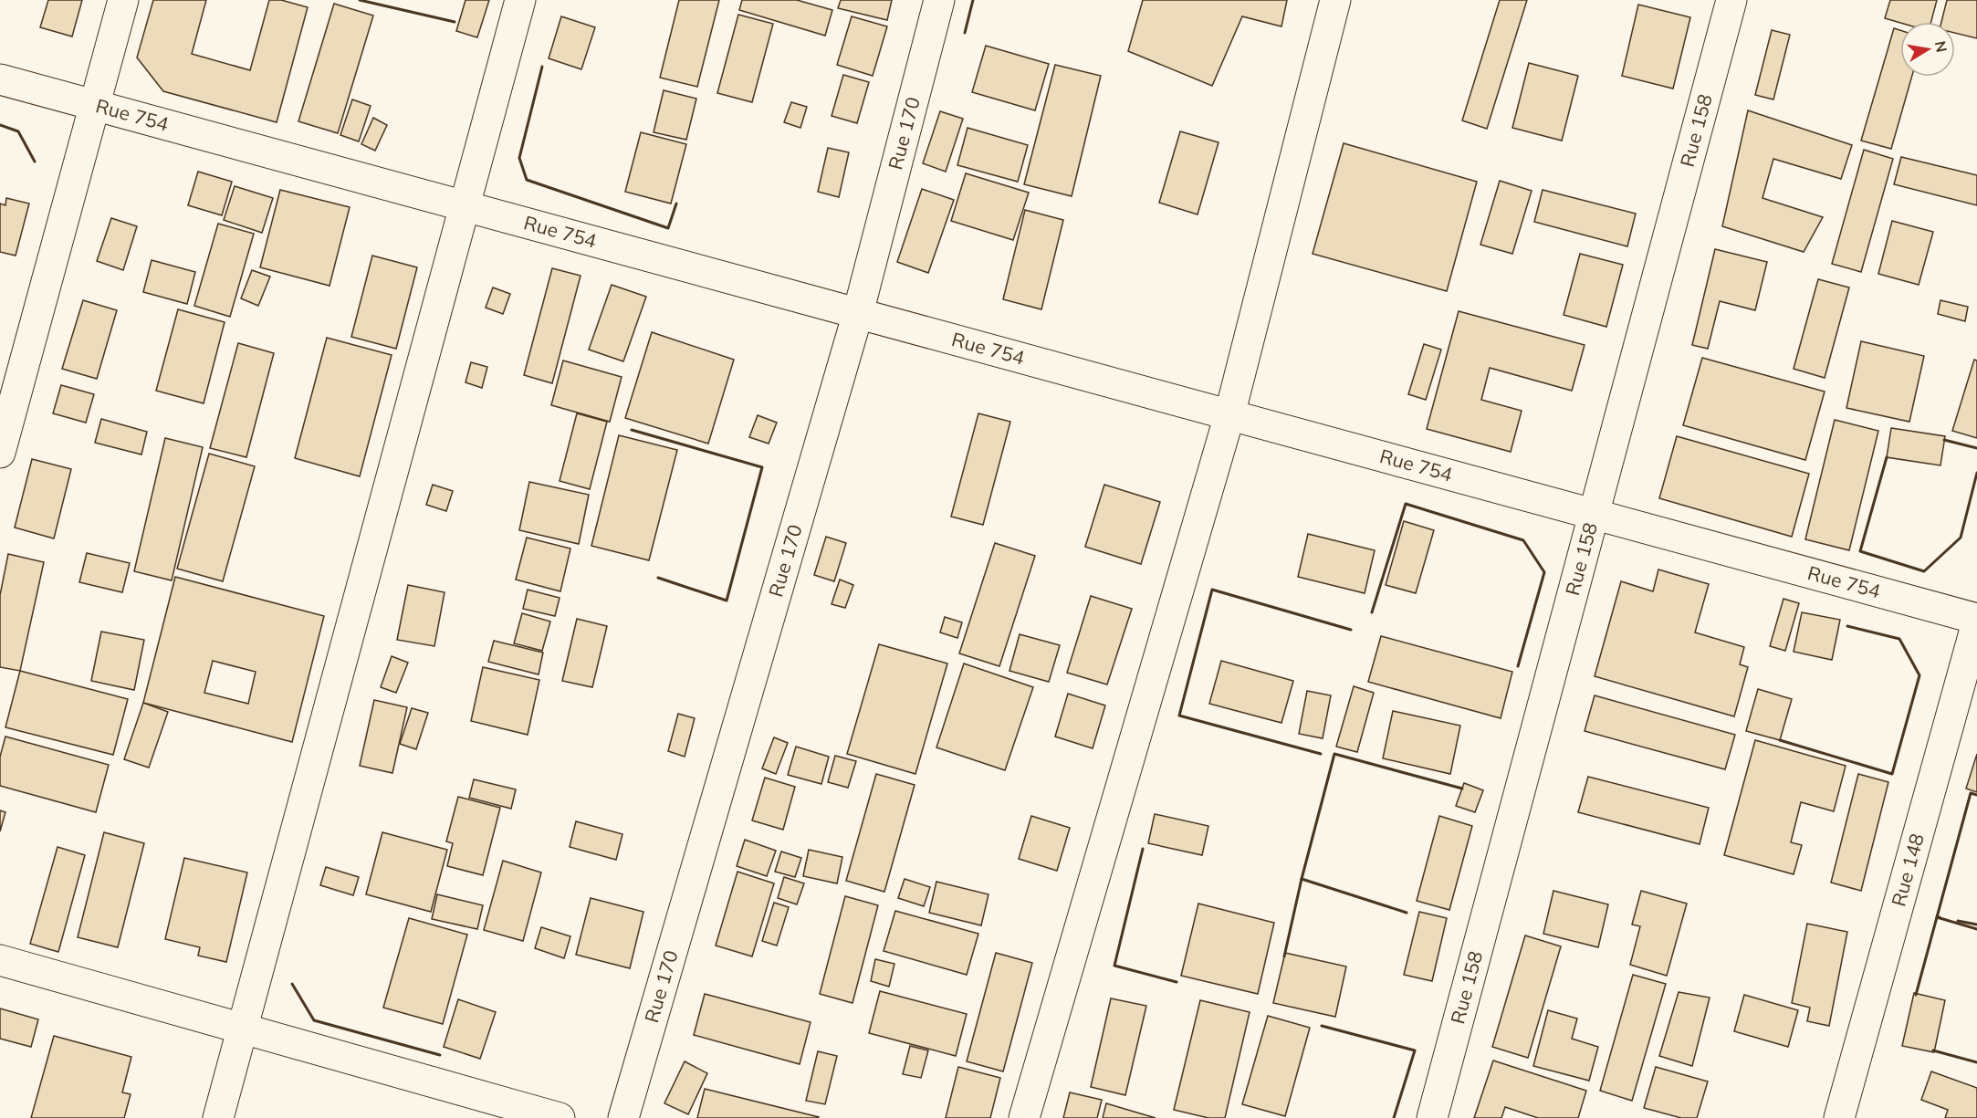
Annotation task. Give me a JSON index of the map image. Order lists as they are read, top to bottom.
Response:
{
  "streets": {
    "street": [
      "Rue 754",
      "Rue 158",
      "Rue 170",
      "Rue 148"
    ]
  },
  "crossings": [
    ["Rue 754", "Rue 158"],
    ["Rue 754", "Rue 170"],
    ["Rue 754", "Rue 148"]
  ],
  "north": "right"
}
